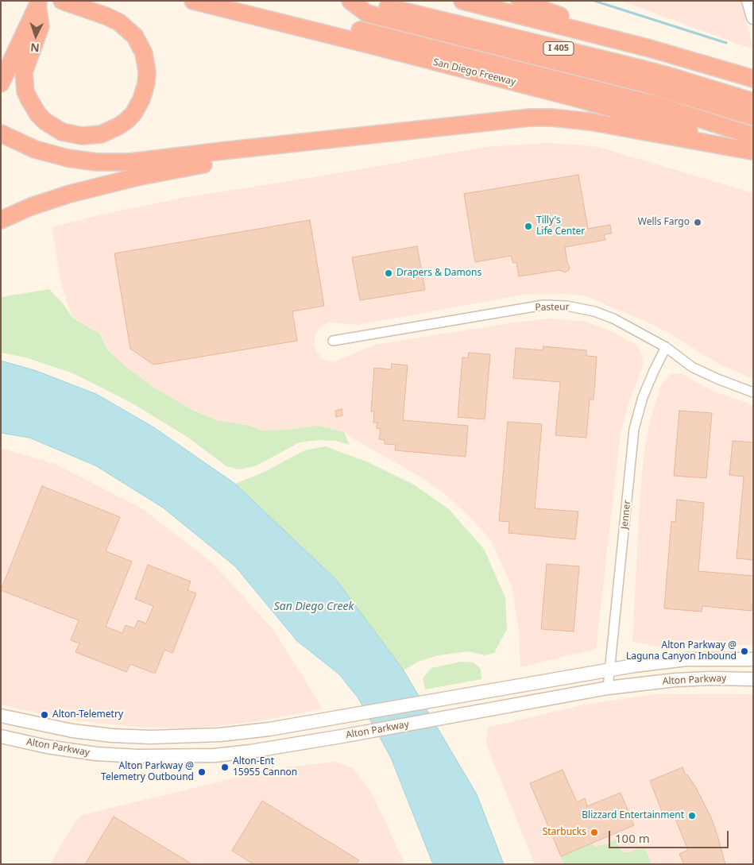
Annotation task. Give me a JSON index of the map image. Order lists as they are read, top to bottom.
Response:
{
  "streets": {
    "highway": ["I 405", "San Diego Freeway"],
    "main road": ["Alton Parkway"],
    "street": ["Pasteur", "Jenner"]
  },
  "crossings": [
    ["Pasteur", "Jenner"],
    ["Jenner", "Alton Parkway"]
  ],
  "water": ["San Diego Creek"],
  "places": [
    "Wells Fargo",
    "Tilly's Life Center",
    "Drapers & Damons",
    "Alton Parkway @ Laguna Canyon Inbound",
    "Alton-Telemetry",
    "Alton-Ent 15955 Cannon",
    "Alton Parkway @ Telemetry Outbound",
    "Blizzard Entertainment",
    "Starbucks"
  ],
  "scale_bar": "100 m",
  "north": "bottom"
}
